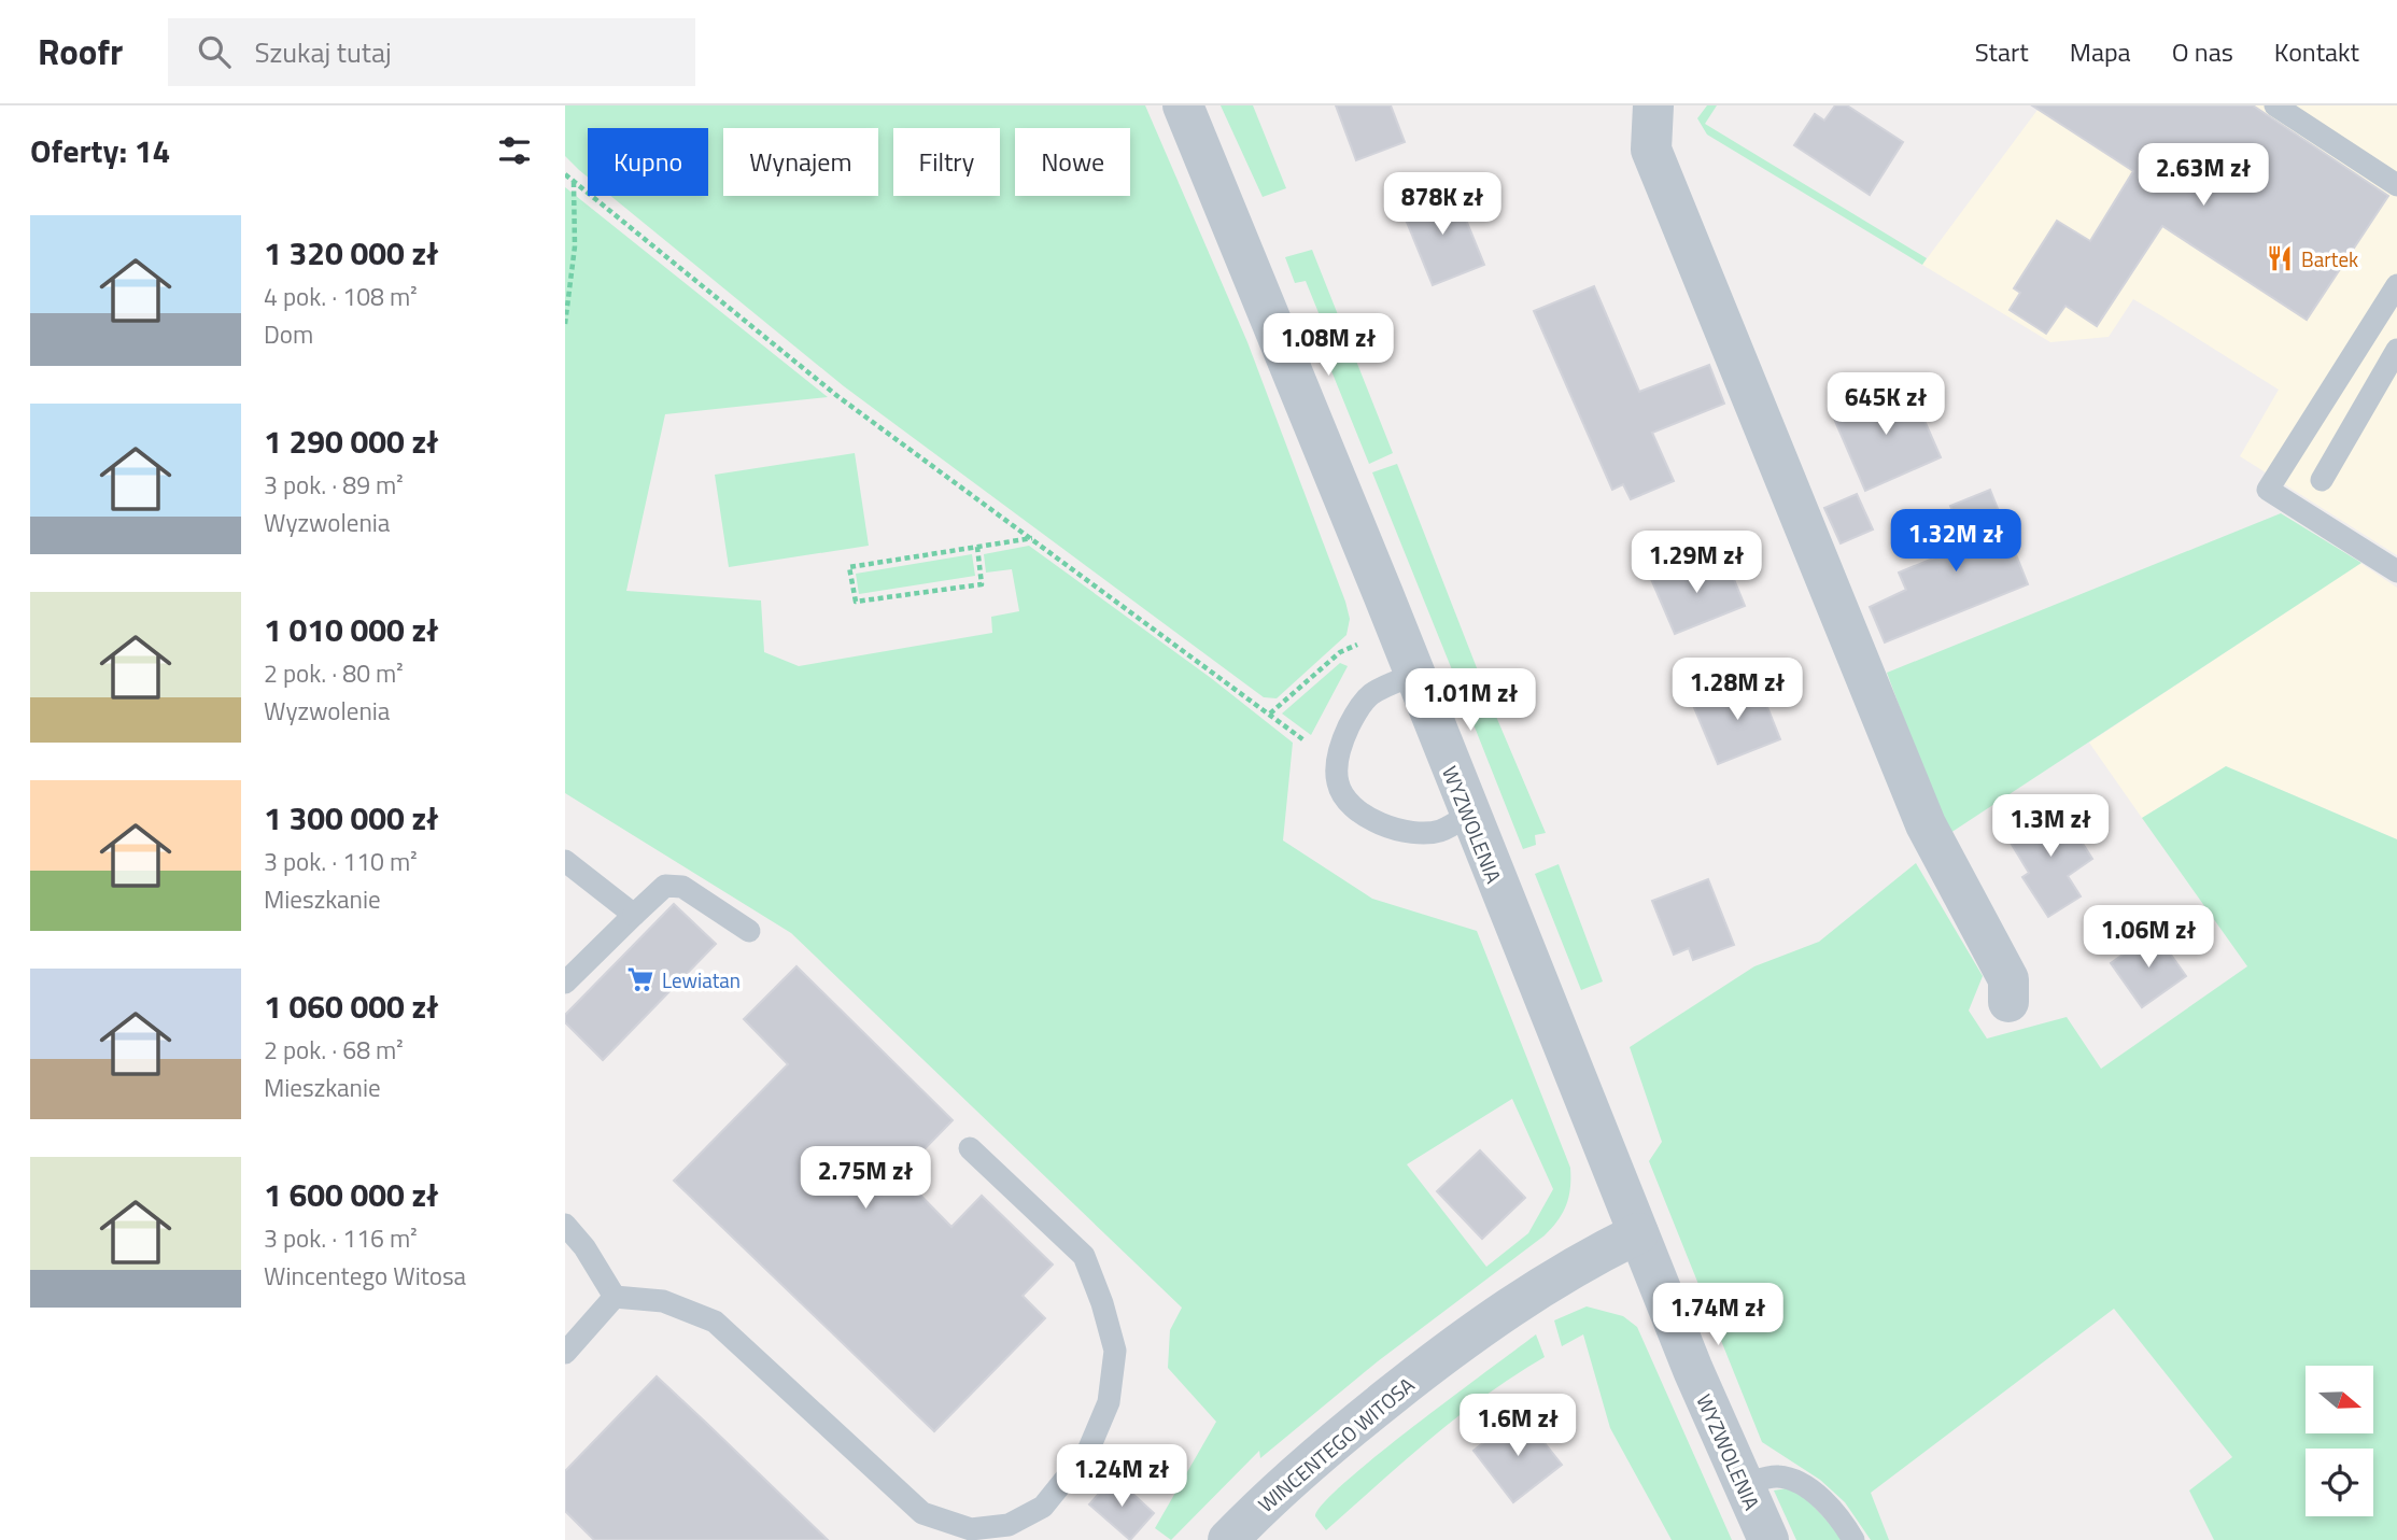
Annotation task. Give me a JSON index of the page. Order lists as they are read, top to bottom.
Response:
{
  "streets": {
    "street": ["WYZWOLENIA", "WINCENTEGO WITOSA"]
  },
  "crossings": [
    ["WYZWOLENIA", "WINCENTEGO WITOSA"]
  ],
  "places": {
    "restaurant": ["Bartek"],
    "supermarket": ["Lewiatan"]
  },
  "north": "right",
  "page": {
    "header": "Roofr",
    "search": "Szukaj tutaj",
    "nav": [
      "Start",
      "Mapa",
      "O nas",
      "Kontakt"
    ],
    "heading": "Oferty: 14",
    "chip": [
      "Kupno",
      "Wynajem",
      "Filtry",
      "Nowe"
    ],
    "price": [
      "2.63M zł",
      "878K zł",
      "1.08M zł",
      "645K zł",
      "1.32M zł",
      "1.29M zł",
      "1.28M zł",
      "1.01M zł",
      "1.3M zł",
      "1.06M zł",
      "2.75M zł",
      "1.74M zł",
      "1.6M zł",
      "1.24M zł"
    ],
    "list": [
      {
        "name": "1 320 000 zł",
        "note": "4 pok. · 108 m² · Dom"
      },
      {
        "name": "1 290 000 zł",
        "note": "3 pok. · 89 m² · Wyzwolenia"
      },
      {
        "name": "1 010 000 zł",
        "note": "2 pok. · 80 m² · Wyzwolenia"
      },
      {
        "name": "1 300 000 zł",
        "note": "3 pok. · 110 m² · Mieszkanie"
      },
      {
        "name": "1 060 000 zł",
        "note": "2 pok. · 68 m² · Mieszkanie"
      },
      {
        "name": "1 600 000 zł",
        "note": "3 pok. · 116 m² · Wincentego Witosa"
      }
    ]
  }
}
